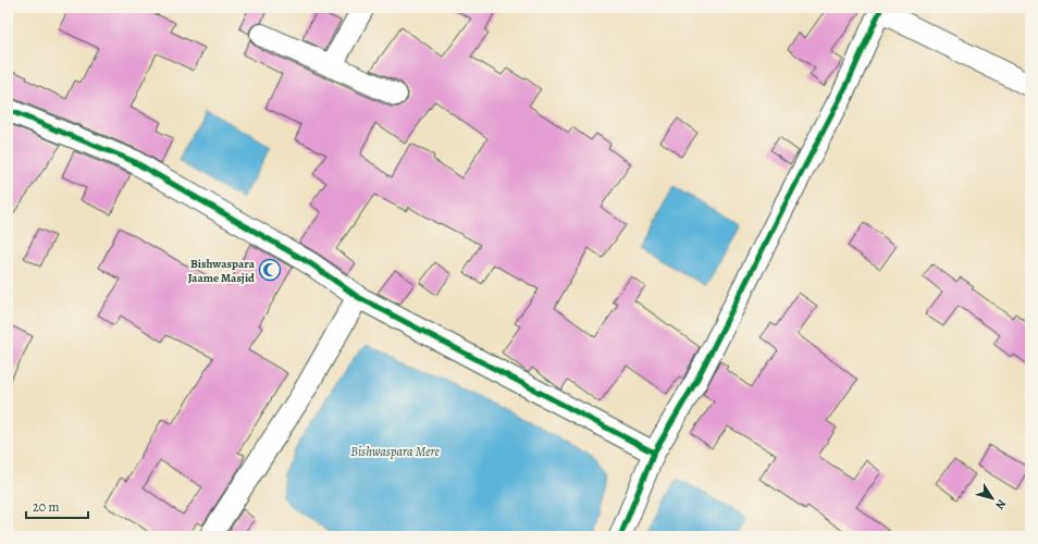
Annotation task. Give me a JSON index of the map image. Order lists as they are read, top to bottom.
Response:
{
  "water": ["Bishwaspara Mere"],
  "places": {
    "mosque": ["Bishwaspara Jaame Masjid"]
  },
  "scale_bar": "20 m",
  "north": "bottom right"
}
